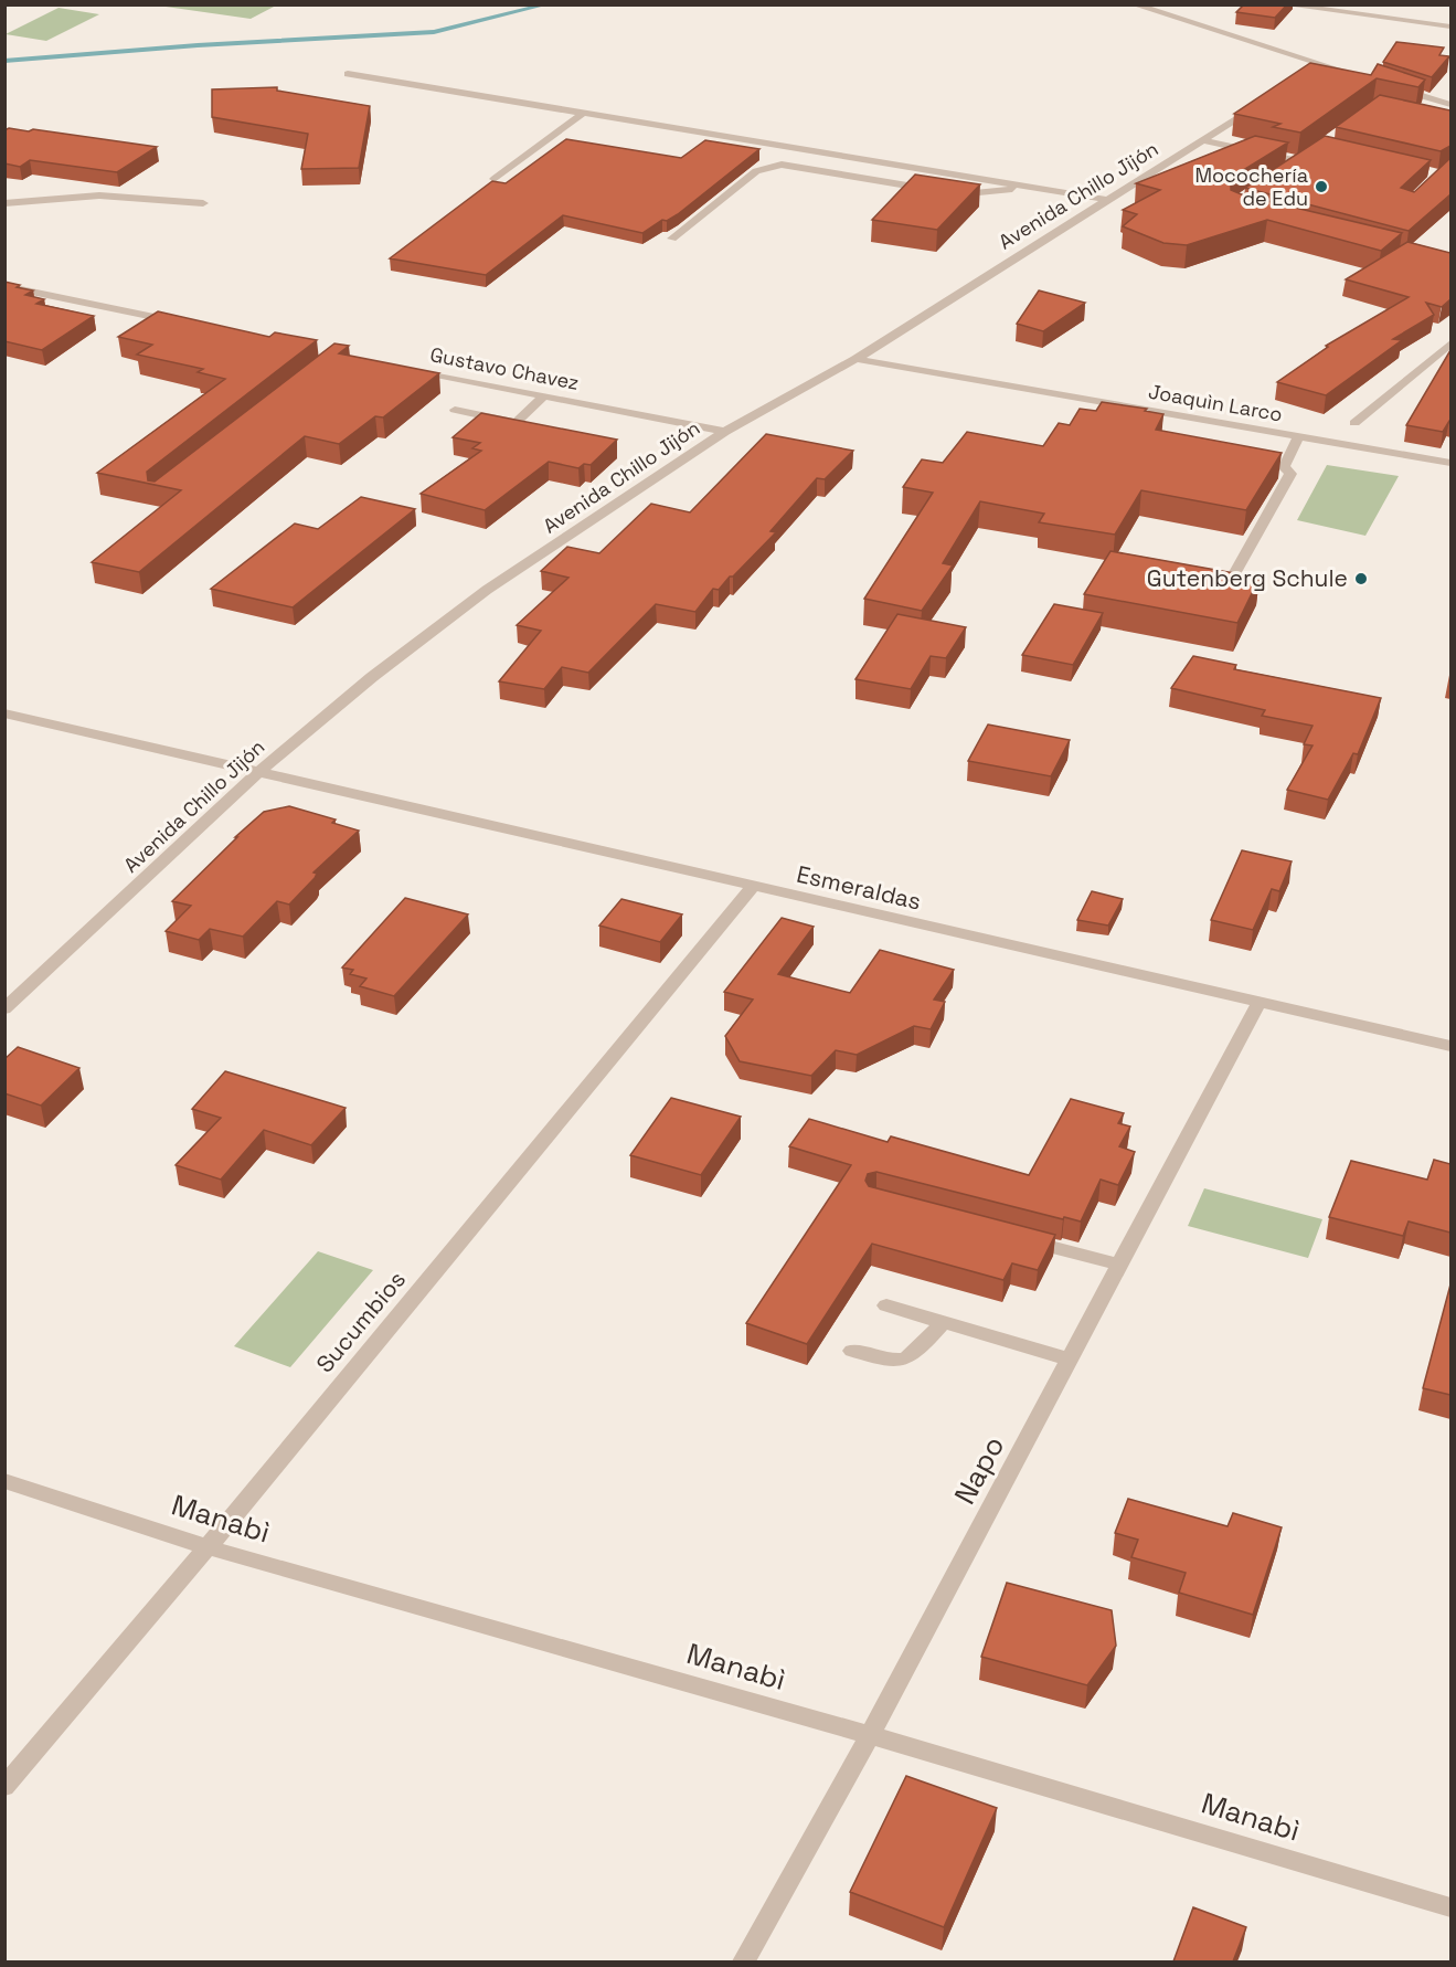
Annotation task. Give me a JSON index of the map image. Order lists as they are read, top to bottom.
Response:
{
  "streets": {
    "street": [
      "Avenida Chillo Jijón",
      "Gustavo Chavez",
      "Joaquìn Larco",
      "Esmeraldas",
      "Sucumbios",
      "Napo",
      "Manabì"
    ]
  },
  "crossings": [
    ["Avenida Chillo Jijón", "Gustavo Chavez"],
    ["Avenida Chillo Jijón", "Joaquìn Larco"],
    ["Avenida Chillo Jijón", "Esmeraldas"],
    ["Esmeraldas", "Sucumbios"],
    ["Esmeraldas", "Napo"],
    ["Sucumbios", "Manabì"],
    ["Napo", "Manabì"]
  ],
  "places": ["Mocochería de Edu", "Gutenberg Schule"]
}
